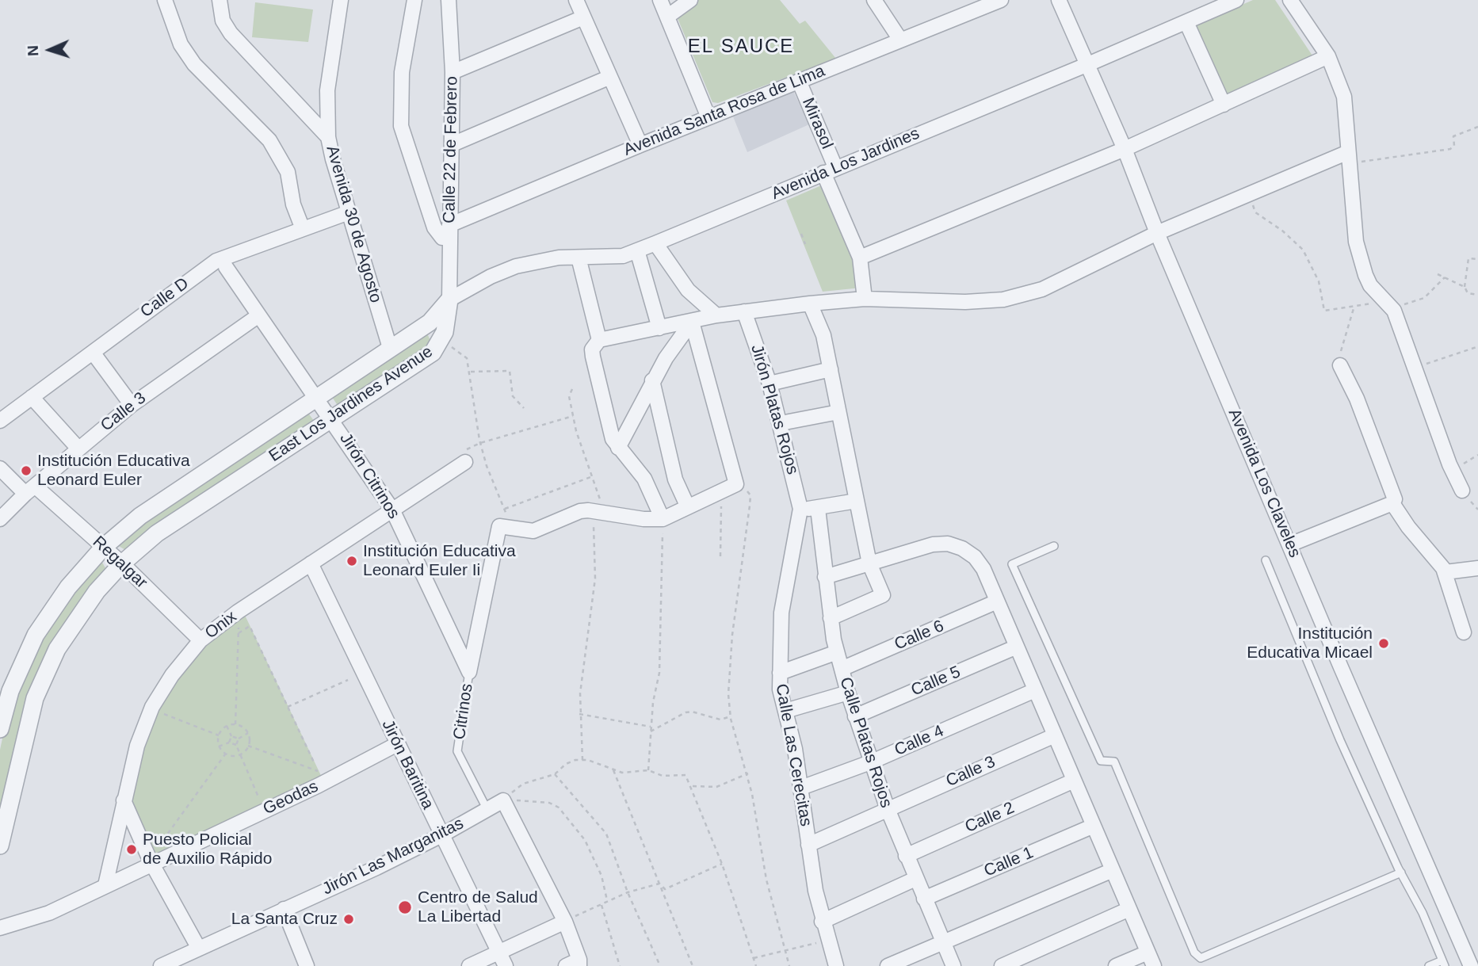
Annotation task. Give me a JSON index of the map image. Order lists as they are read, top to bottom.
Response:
{
  "streets": {
    "street": [
      "Avenida Santa Rosa de Lima",
      "Mirasol",
      "Calle 22 de Febrero",
      "Avenida Los Jardines",
      "Avenida 30 de Agosto",
      "Calle D",
      "East Los Jardines Avenue",
      "Jirón Platas Rojos",
      "Calle 3",
      "Jirón Citrinos",
      "Avenida Los Claveles",
      "Regalgar",
      "Onix",
      "Calle 6",
      "Calle 5",
      "Calle 4",
      "Calle Platas Rojos",
      "Calle Las Cerecitas",
      "Jirón Baritina",
      "Geodas",
      "Calle 2",
      "Jirón Las Marganitas",
      "Calle 1"
    ],
    "lane": ["Citrinos"]
  },
  "crossings": [
    ["Avenida Santa Rosa de Lima", "Mirasol"],
    ["Avenida Santa Rosa de Lima", "Calle 22 de Febrero"],
    ["Mirasol", "Avenida Los Jardines"],
    ["Calle 22 de Febrero", "Avenida Los Jardines"],
    ["Calle 22 de Febrero", "East Los Jardines Avenue"],
    ["Avenida Los Jardines", "East Los Jardines Avenue"],
    ["Avenida Los Jardines", "Avenida Los Claveles"],
    ["Avenida 30 de Agosto", "Calle D"],
    ["Avenida 30 de Agosto", "East Los Jardines Avenue"],
    ["East Los Jardines Avenue", "Jirón Citrinos"],
    ["East Los Jardines Avenue", "Regalgar"],
    ["Jirón Platas Rojos", "Calle Las Cerecitas"],
    ["Calle 3", "Jirón Citrinos"],
    ["Calle 3", "Regalgar"],
    ["Calle 3", "Calle Platas Rojos"],
    ["Calle 3", "Calle Las Cerecitas"],
    ["Jirón Citrinos", "Onix"],
    ["Jirón Citrinos", "Citrinos"],
    ["Regalgar", "Onix"],
    ["Onix", "Jirón Baritina"],
    ["Onix", "Geodas"],
    ["Calle 6", "Calle Platas Rojos"],
    ["Calle 5", "Calle Platas Rojos"],
    ["Citrinos", "Jirón Las Marganitas"],
    ["Calle 4", "Calle Platas Rojos"],
    ["Calle 4", "Calle Las Cerecitas"],
    ["Calle Platas Rojos", "Calle 2"],
    ["Calle Platas Rojos", "Calle 1"],
    ["Jirón Baritina", "Geodas"],
    ["Jirón Baritina", "Jirón Las Marganitas"]
  ],
  "districts": ["EL SAUCE"],
  "places": [
    "Institución Educativa Leonard Euler",
    "Institución Educativa Leonard Euler Ii",
    "Institución Educativa Micael",
    "Puesto Policial de Auxilio Rápido",
    "Centro de Salud La Libertad",
    "La Santa Cruz"
  ],
  "north": "left"
}
